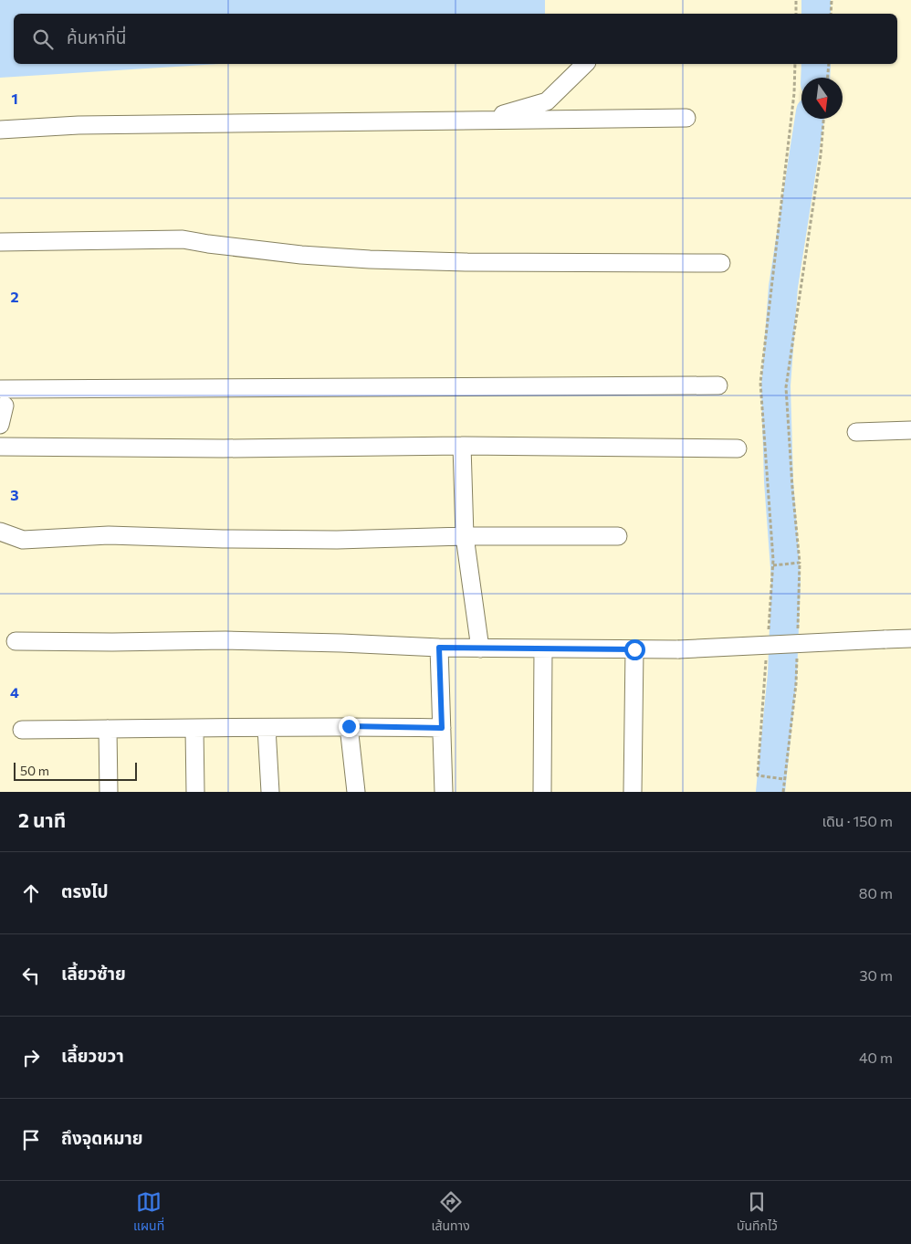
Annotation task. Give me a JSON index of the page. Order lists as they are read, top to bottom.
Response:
{
  "scale_bar": "50 m",
  "north": "bottom",
  "page": {
    "search": "ค้นหาที่นี่",
    "scale": "50 m",
    "heading": ["2 นาที", "เดิน · 150 m"],
    "list": [
      ["ตรงไป", "80 m"],
      ["เลี้ยวซ้าย", "30 m"],
      ["เลี้ยวขวา", "40 m"],
      "ถึงจุดหมาย"
    ],
    "nav": ["แผนที่", "เส้นทาง", "บันทึกไว้"]
  },
  "grid": {
    "rows": [
      "1",
      "2",
      "3",
      "4"
    ]
  }
}
